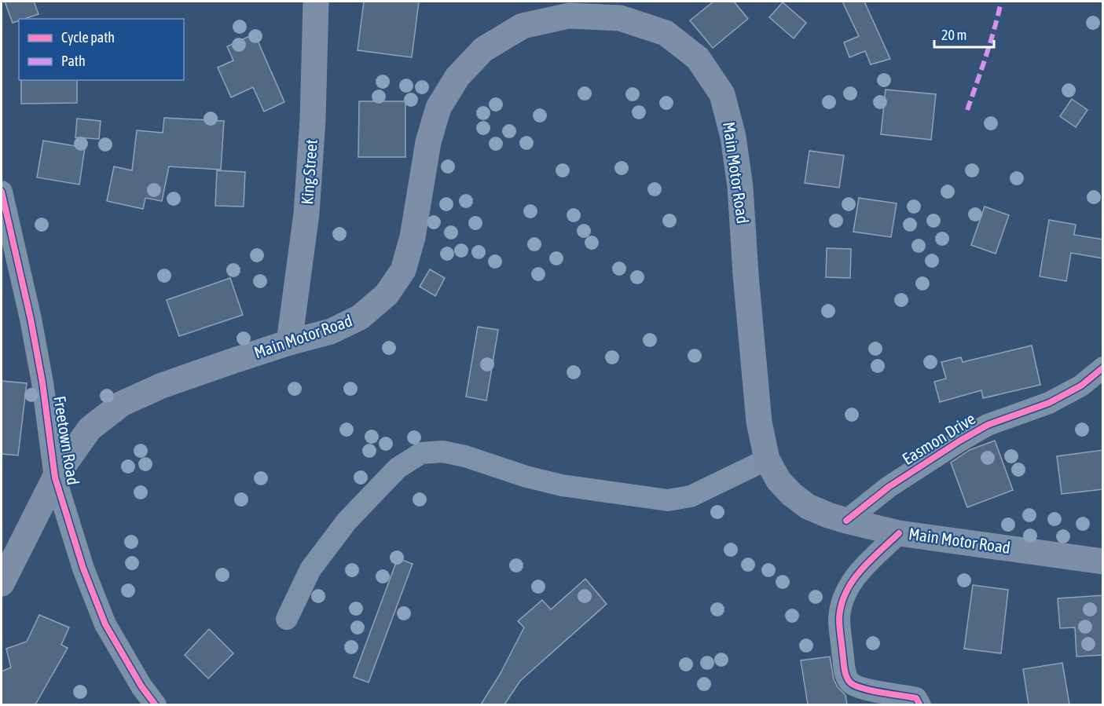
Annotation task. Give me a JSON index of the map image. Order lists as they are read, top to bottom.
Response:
{
  "streets": {
    "main road": ["King Street", "Main Motor Road"],
    "street": ["Easmon Drive", "Freetown Road"]
  },
  "crossings": [
    ["King Street", "Main Motor Road"],
    ["Main Motor Road", "Easmon Drive"],
    ["Main Motor Road", "Freetown Road"]
  ],
  "legend": ["Cycle path", "Path"],
  "scale_bar": "20 m"
}
